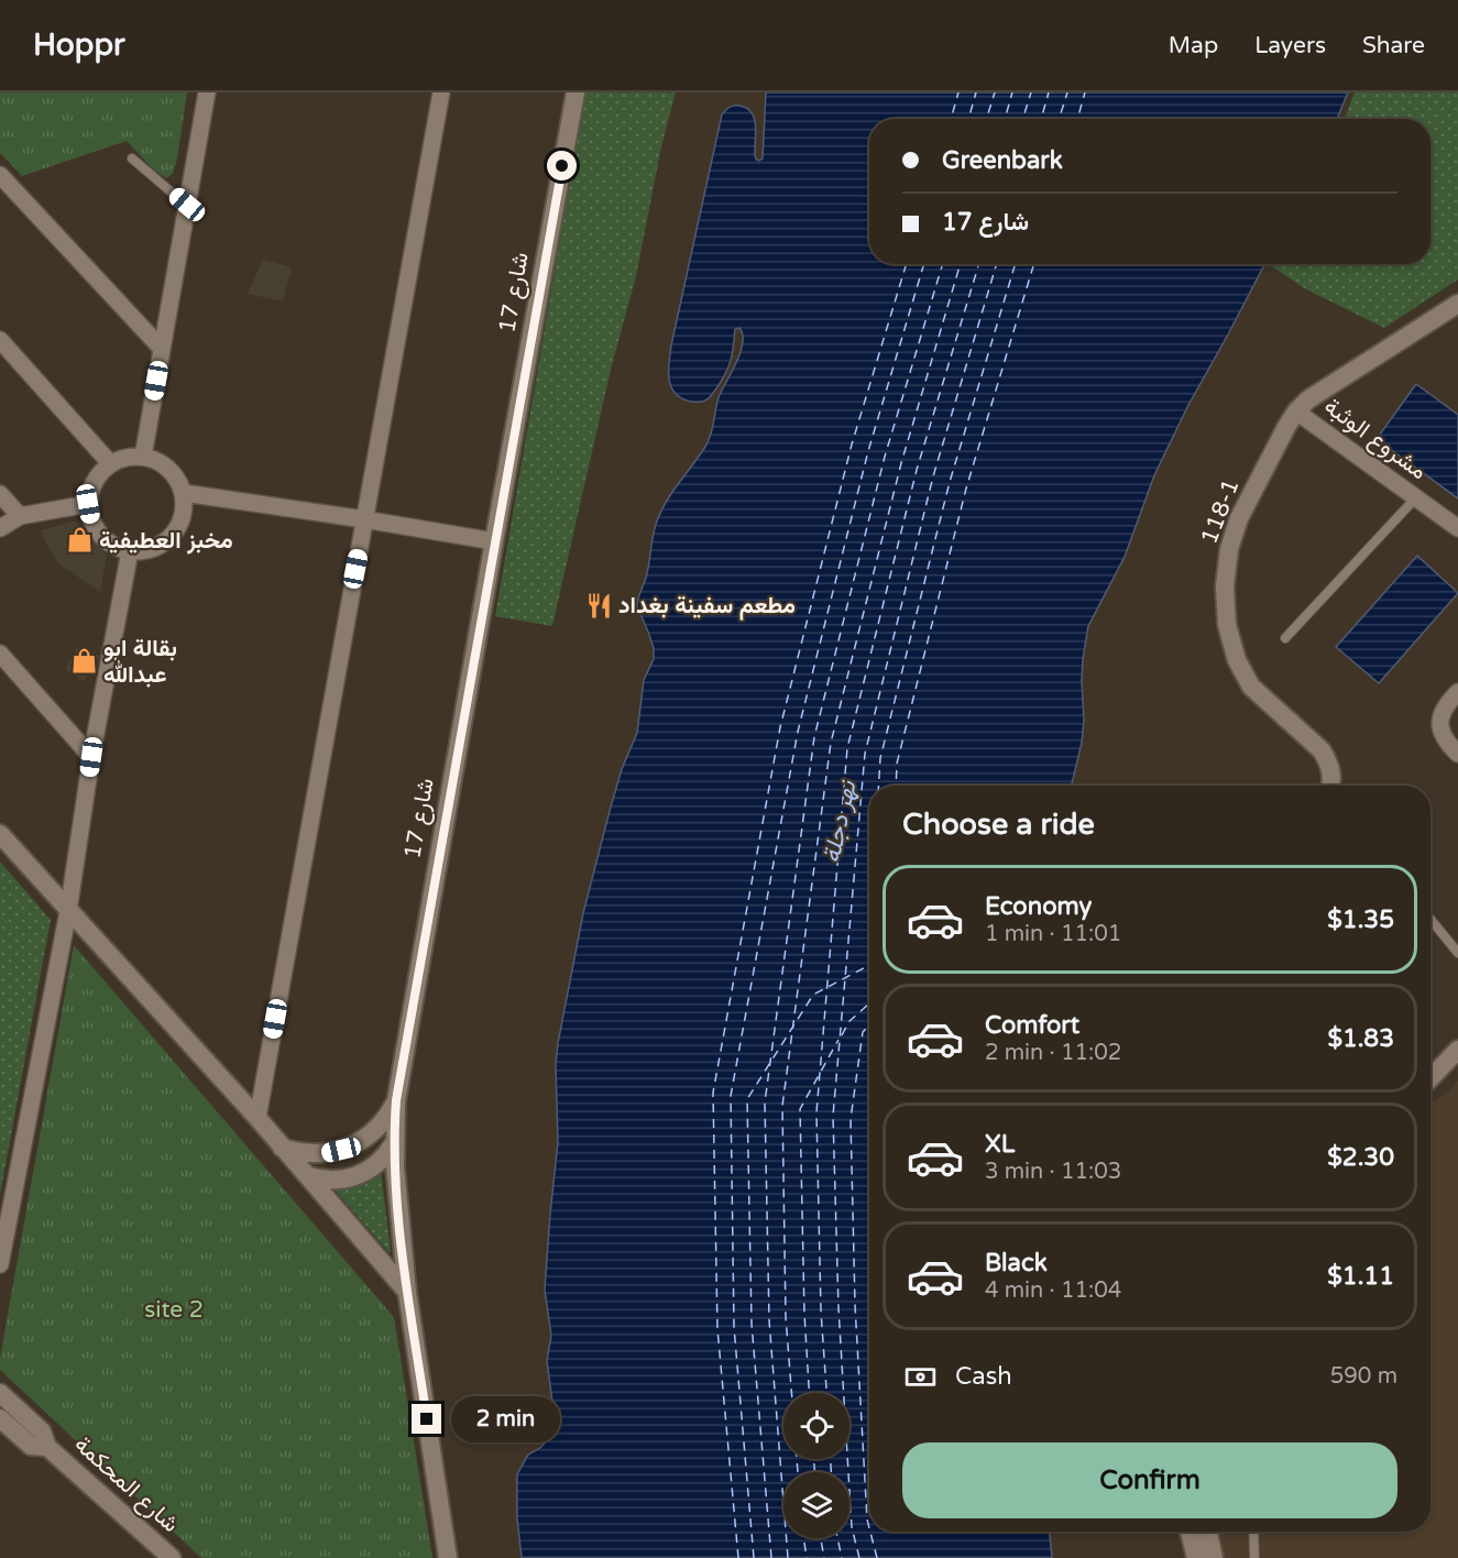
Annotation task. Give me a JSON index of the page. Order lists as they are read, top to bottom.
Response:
{
  "streets": {
    "street": [
      "شارع 17",
      "مشروع الوثبة",
      "118-1",
      "شارع المحكمة"
    ]
  },
  "crossings": [
    ["مشروع الوثبة", "118-1"]
  ],
  "water": ["نهر دجلة"],
  "parks": ["site 2"],
  "places": {
    "shop": ["مخبز العطيفية", "بقالة ابو عبدالله"],
    "restaurant": ["مطعم سفينة بغداد"]
  },
  "page": {
    "header": "Hoppr",
    "nav": ["Map", "Layers", "Share"],
    "banner": ["Greenbark", "شارع 17"],
    "heading": "Choose a ride",
    "list": [
      {
        "name": "Economy",
        "note": "1 min · 11:01",
        "value": "$1.35"
      },
      {
        "name": "Comfort",
        "note": "2 min · 11:02",
        "value": "$1.83"
      },
      {
        "name": "XL",
        "note": "3 min · 11:03",
        "value": "$2.30"
      },
      {
        "name": "Black",
        "note": "4 min · 11:04",
        "value": "$1.11"
      }
    ],
    "pay": ["Cash", "590 m"],
    "bubble": "2 min",
    "buttons": "Confirm"
  }
}
